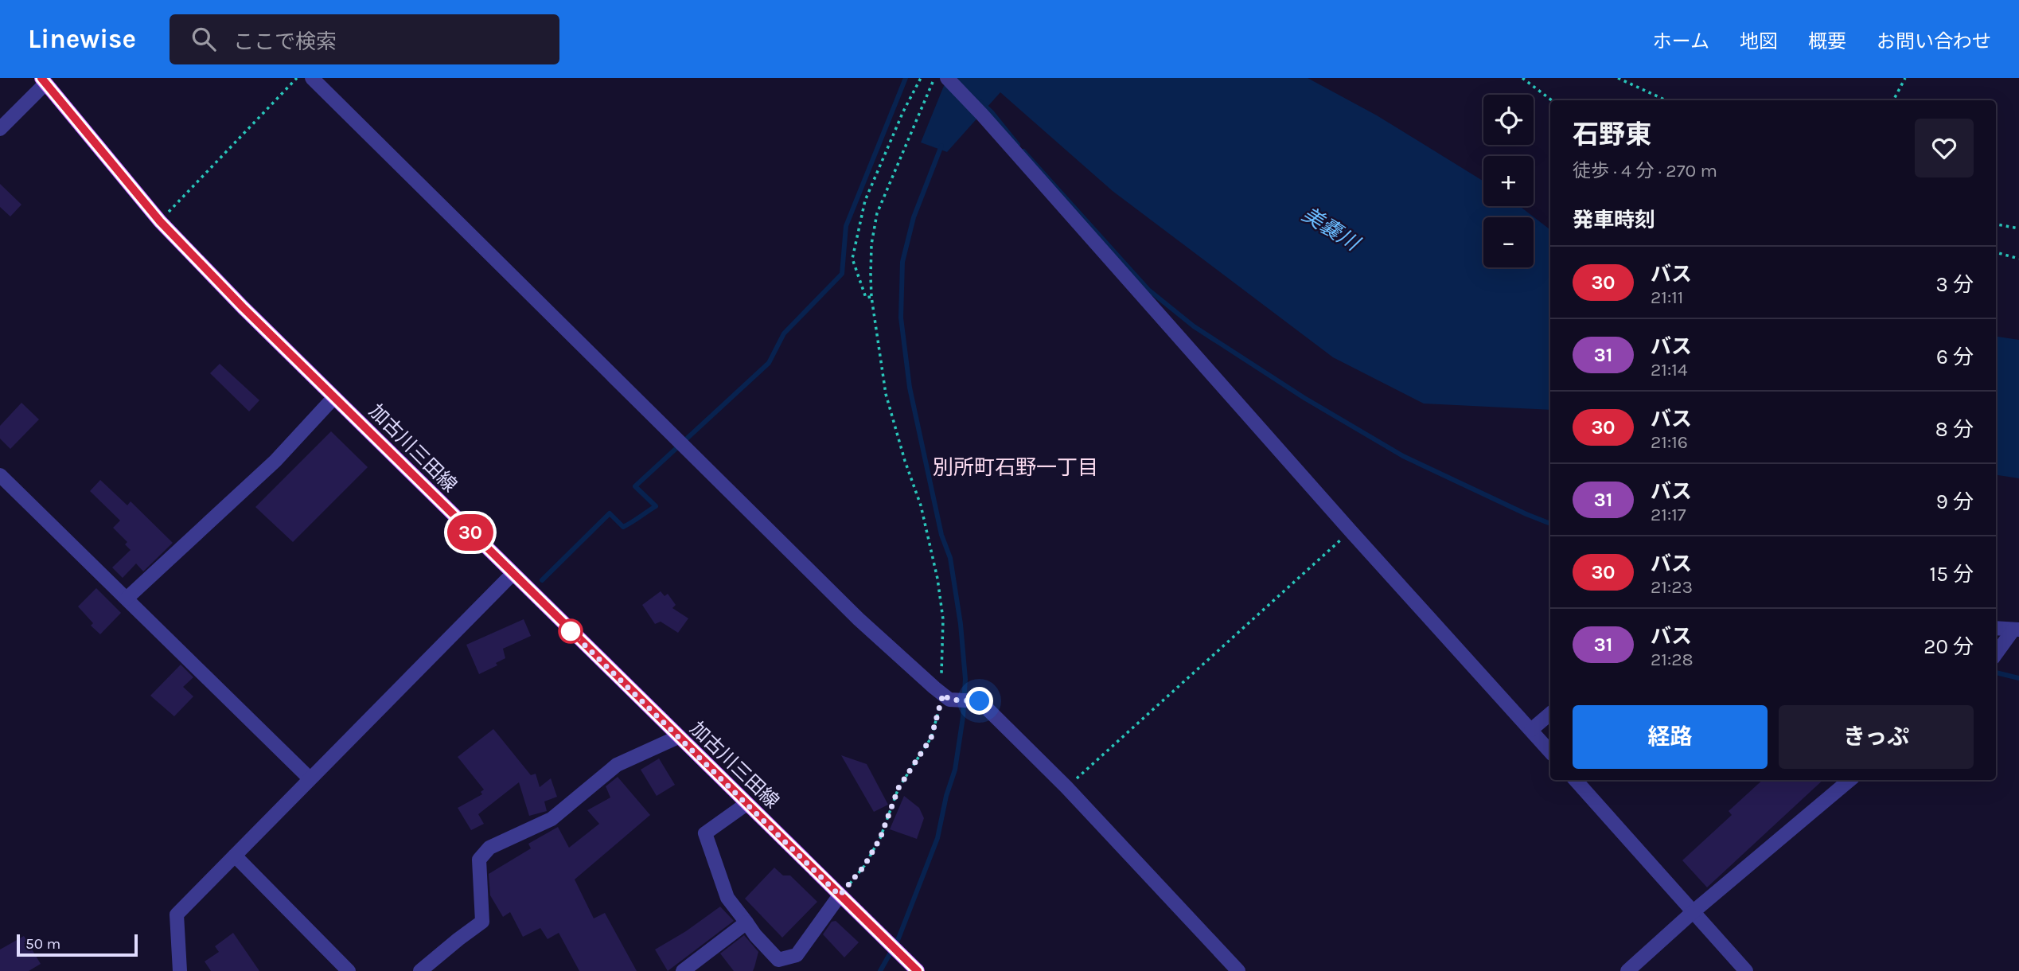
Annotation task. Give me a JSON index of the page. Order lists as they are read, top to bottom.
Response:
{
  "streets": {
    "main road": ["加古川三田線"]
  },
  "districts": ["別所町石野一丁目"],
  "water": ["美嚢川"],
  "lines": ["bus line 30"],
  "scale_bar": "50 m",
  "page": {
    "header": "Linewise",
    "search": "ここで検索",
    "nav": [
      "ホーム",
      "地図",
      "概要",
      "お問い合わせ"
    ],
    "on_map": "30",
    "map_buttons": ["+", "−"],
    "heading": [
      ["石野東", "徒歩 · 4 分 · 270 m"],
      "発車時刻"
    ],
    "list": [
      {
        "mark": "30",
        "name": "バス",
        "note": "21:11",
        "value": "3 分"
      },
      {
        "mark": "31",
        "name": "バス",
        "note": "21:14",
        "value": "6 分"
      },
      {
        "mark": "30",
        "name": "バス",
        "note": "21:16",
        "value": "8 分"
      },
      {
        "mark": "31",
        "name": "バス",
        "note": "21:17",
        "value": "9 分"
      },
      {
        "mark": "30",
        "name": "バス",
        "note": "21:23",
        "value": "15 分"
      },
      {
        "mark": "31",
        "name": "バス",
        "note": "21:28",
        "value": "20 分"
      }
    ],
    "buttons": ["経路", "きっぷ"],
    "scale": "50 m"
  }
}
